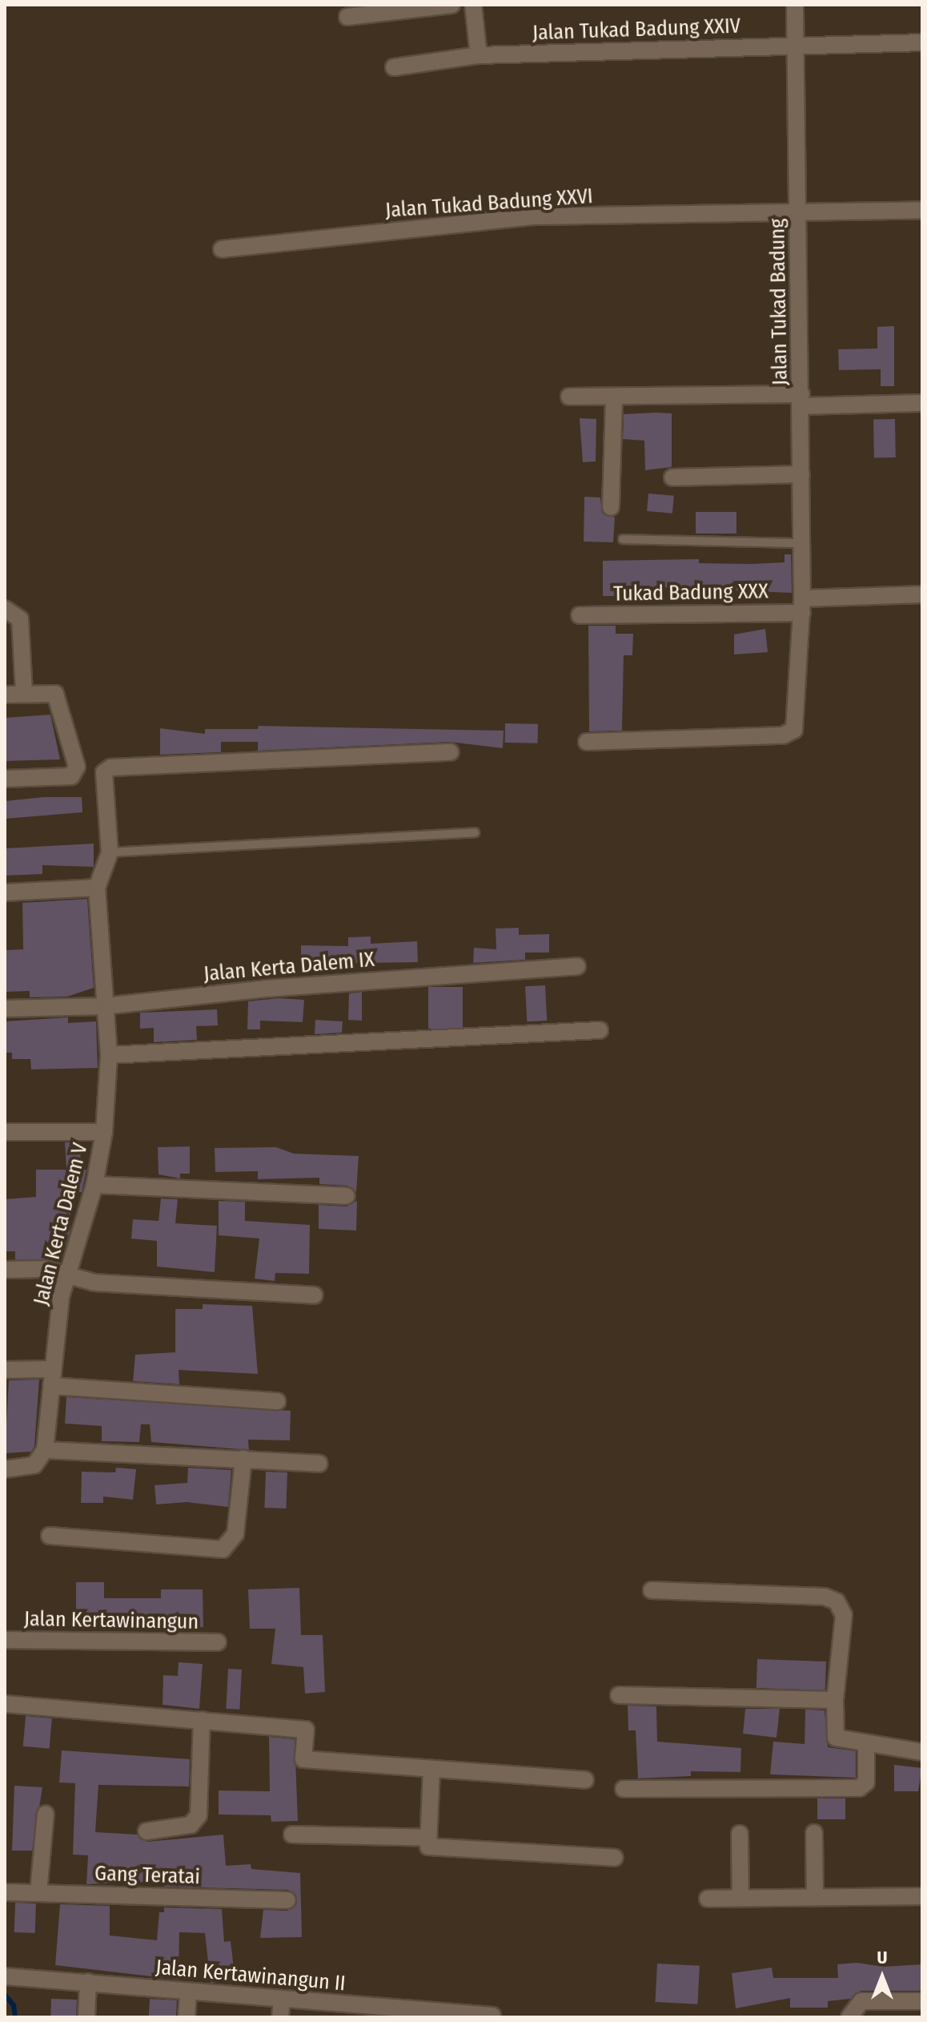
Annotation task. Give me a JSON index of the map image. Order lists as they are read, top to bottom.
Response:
{
  "streets": {
    "street": [
      "Jalan Tukad Badung XXIV",
      "Jalan Tukad Badung XXVI",
      "Jalan Tukad Badung",
      "Tukad Badung XXX",
      "Jalan Kerta Dalem IX",
      "Jalan Kerta Dalem V",
      "Jalan Kertawinangun",
      "Gang Teratai",
      "Jalan Kertawinangun II"
    ]
  },
  "crossings": [
    ["Jalan Tukad Badung XXIV", "Jalan Tukad Badung"],
    ["Jalan Tukad Badung XXVI", "Jalan Tukad Badung"],
    ["Jalan Tukad Badung", "Tukad Badung XXX"],
    ["Jalan Kerta Dalem IX", "Jalan Kerta Dalem V"]
  ],
  "north": "top"
}
